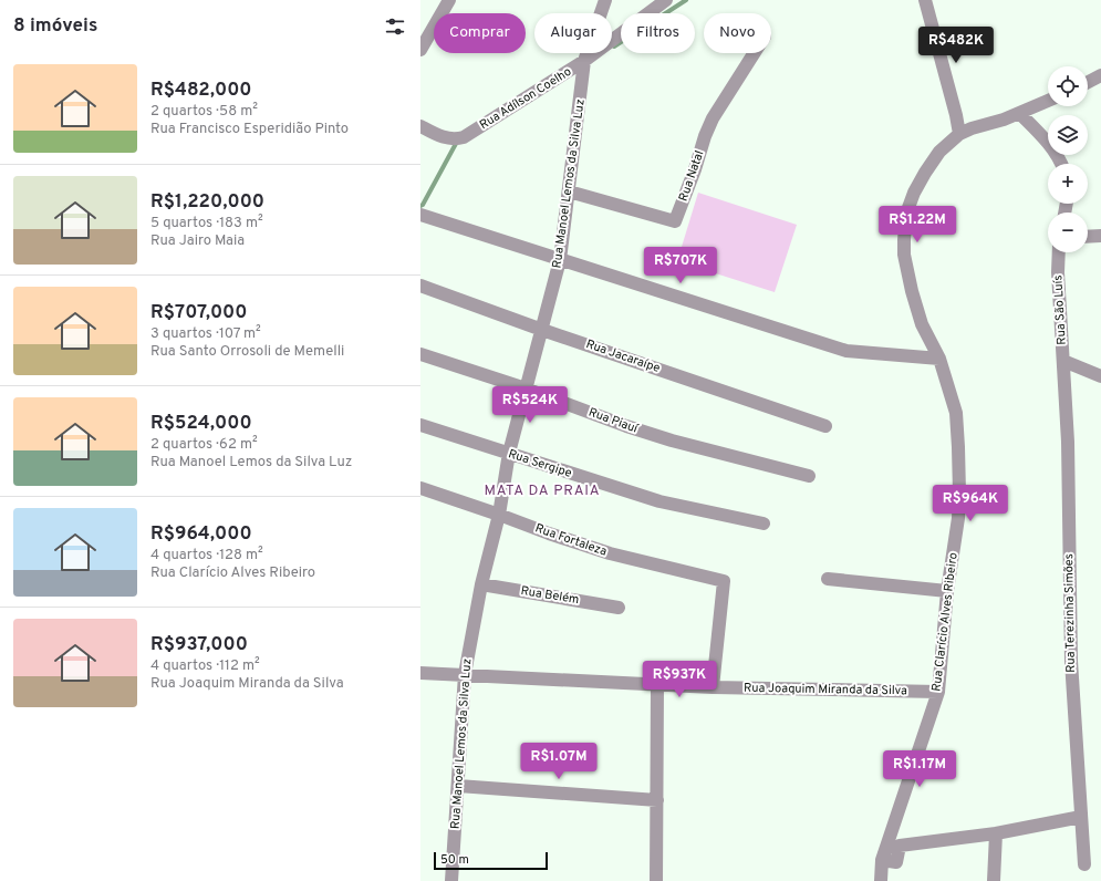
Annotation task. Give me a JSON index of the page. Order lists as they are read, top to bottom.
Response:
{
  "streets": {
    "street": [
      "Rua Adílson Coelho",
      "Rua Natal",
      "Rua Manoel Lemos da Silva Luz",
      "Rua São Luís",
      "Rua Jacaraípe",
      "Rua Piauí",
      "Rua Sergipe",
      "Rua Fortaleza",
      "Rua Belém",
      "Rua Terezinha Simões",
      "Rua Clarício Alves Ribeiro",
      "Rua Joaquim Miranda da Silva"
    ]
  },
  "crossings": [
    ["Rua Adílson Coelho", "Rua Manoel Lemos da Silva Luz"],
    ["Rua Natal", "Rua Manoel Lemos da Silva Luz"],
    ["Rua Manoel Lemos da Silva Luz", "Rua Jacaraípe"],
    ["Rua Manoel Lemos da Silva Luz", "Rua Piauí"],
    ["Rua Manoel Lemos da Silva Luz", "Rua Sergipe"],
    ["Rua Manoel Lemos da Silva Luz", "Rua Fortaleza"],
    ["Rua Manoel Lemos da Silva Luz", "Rua Belém"],
    ["Rua Manoel Lemos da Silva Luz", "Rua Joaquim Miranda da Silva"],
    ["Rua São Luís", "Rua Terezinha Simões"],
    ["Rua Fortaleza", "Rua Joaquim Miranda da Silva"],
    ["Rua Clarício Alves Ribeiro", "Rua Joaquim Miranda da Silva"]
  ],
  "districts": ["MATA DA PRAIA"],
  "scale_bar": "50 m",
  "page": {
    "heading": "8 imóveis",
    "chip": [
      "Comprar",
      "Alugar",
      "Filtros",
      "Novo"
    ],
    "price": [
      "R$482K",
      "R$1.22M",
      "R$707K",
      "R$524K",
      "R$964K",
      "R$937K",
      "R$1.07M",
      "R$1.17M"
    ],
    "list": [
      {
        "name": "R$482,000",
        "note": "2 quartos · 58 m² · Rua Francisco Esperidião Pinto"
      },
      {
        "name": "R$1,220,000",
        "note": "5 quartos · 183 m² · Rua Jairo Maia"
      },
      {
        "name": "R$707,000",
        "note": "3 quartos · 107 m² · Rua Santo Orrosoli de Memelli"
      },
      {
        "name": "R$524,000",
        "note": "2 quartos · 62 m² · Rua Manoel Lemos da Silva Luz"
      },
      {
        "name": "R$964,000",
        "note": "4 quartos · 128 m² · Rua Clarício Alves Ribeiro"
      },
      {
        "name": "R$937,000",
        "note": "4 quartos · 112 m² · Rua Joaquim Miranda da Silva"
      }
    ],
    "map_buttons": ["+", "−"],
    "scale": "50 m"
  }
}
